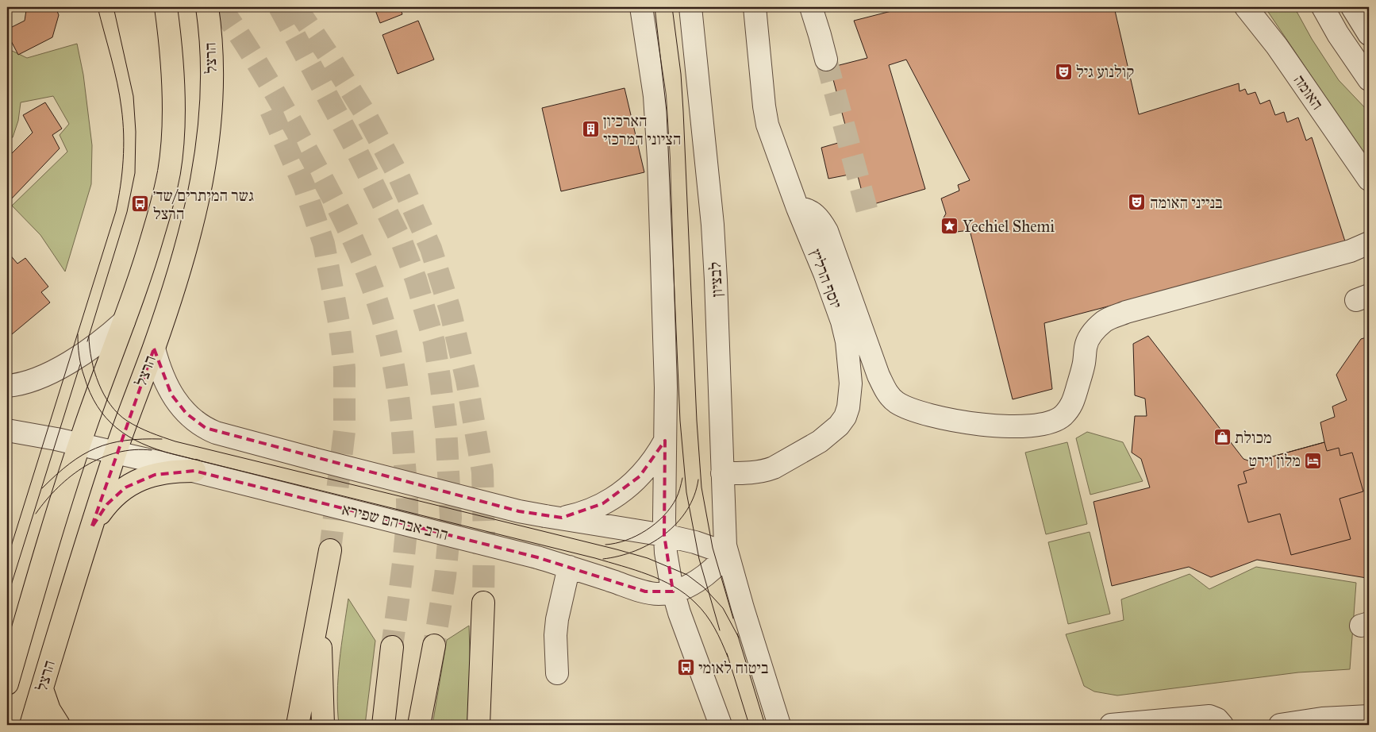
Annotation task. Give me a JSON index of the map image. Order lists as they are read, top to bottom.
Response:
{
  "streets": {
    "main road": ["הרצל"],
    "street": [
      "האומה",
      "יוסף הרליץ",
      "לבציון",
      "הרב אברהם שפירא"
    ]
  },
  "crossings": [
    ["הרצל", "הרב אברהם שפירא"],
    ["יוסף הרליץ", "לבציון"],
    ["לבציון", "הרב אברהם שפירא"]
  ],
  "places": {
    "theatre": ["קולנוע גיל", "בנייני האומה"],
    "building": ["הארכיון הציוני המרכזי"],
    "bus stop": ["גשר המיתרים/שד׳ הרצל", "ביטוח לאומי"],
    "place": ["Yechiel Shemi"],
    "shop": ["מכולת"],
    "hotel": ["מלון וירט"]
  }
}
